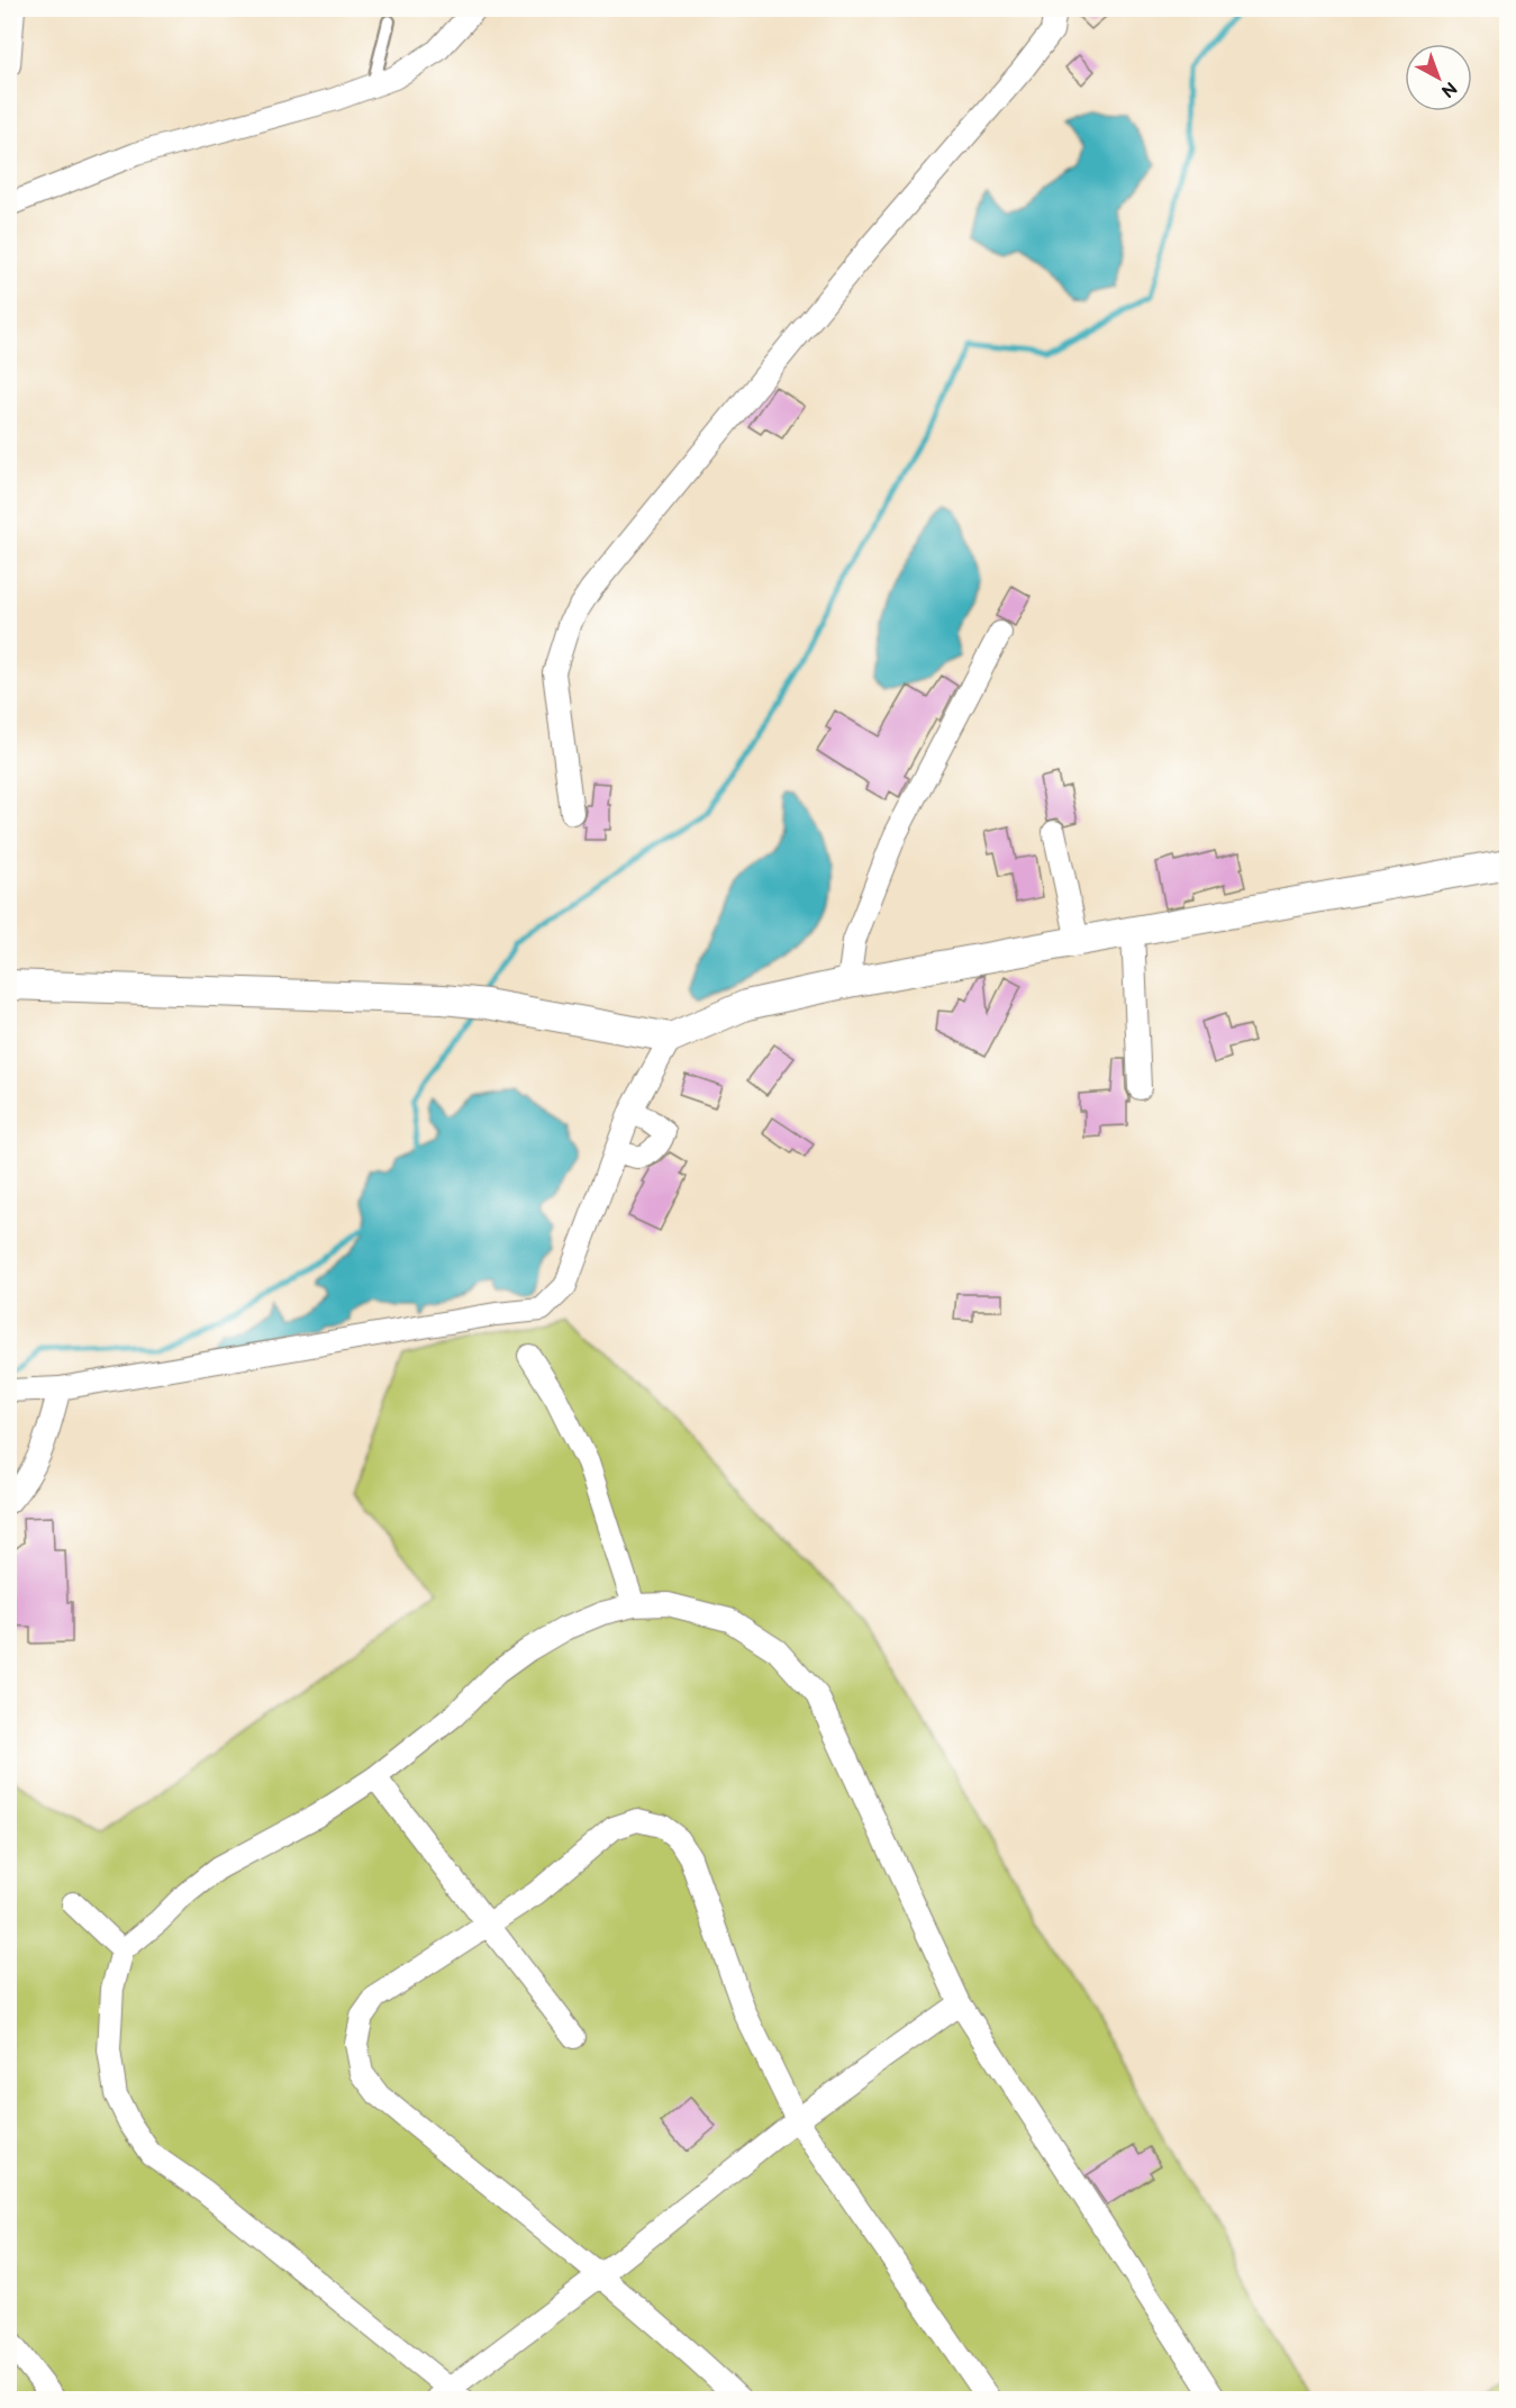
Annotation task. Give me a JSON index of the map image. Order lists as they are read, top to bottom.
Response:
{
  "north": "bottom right"
}
